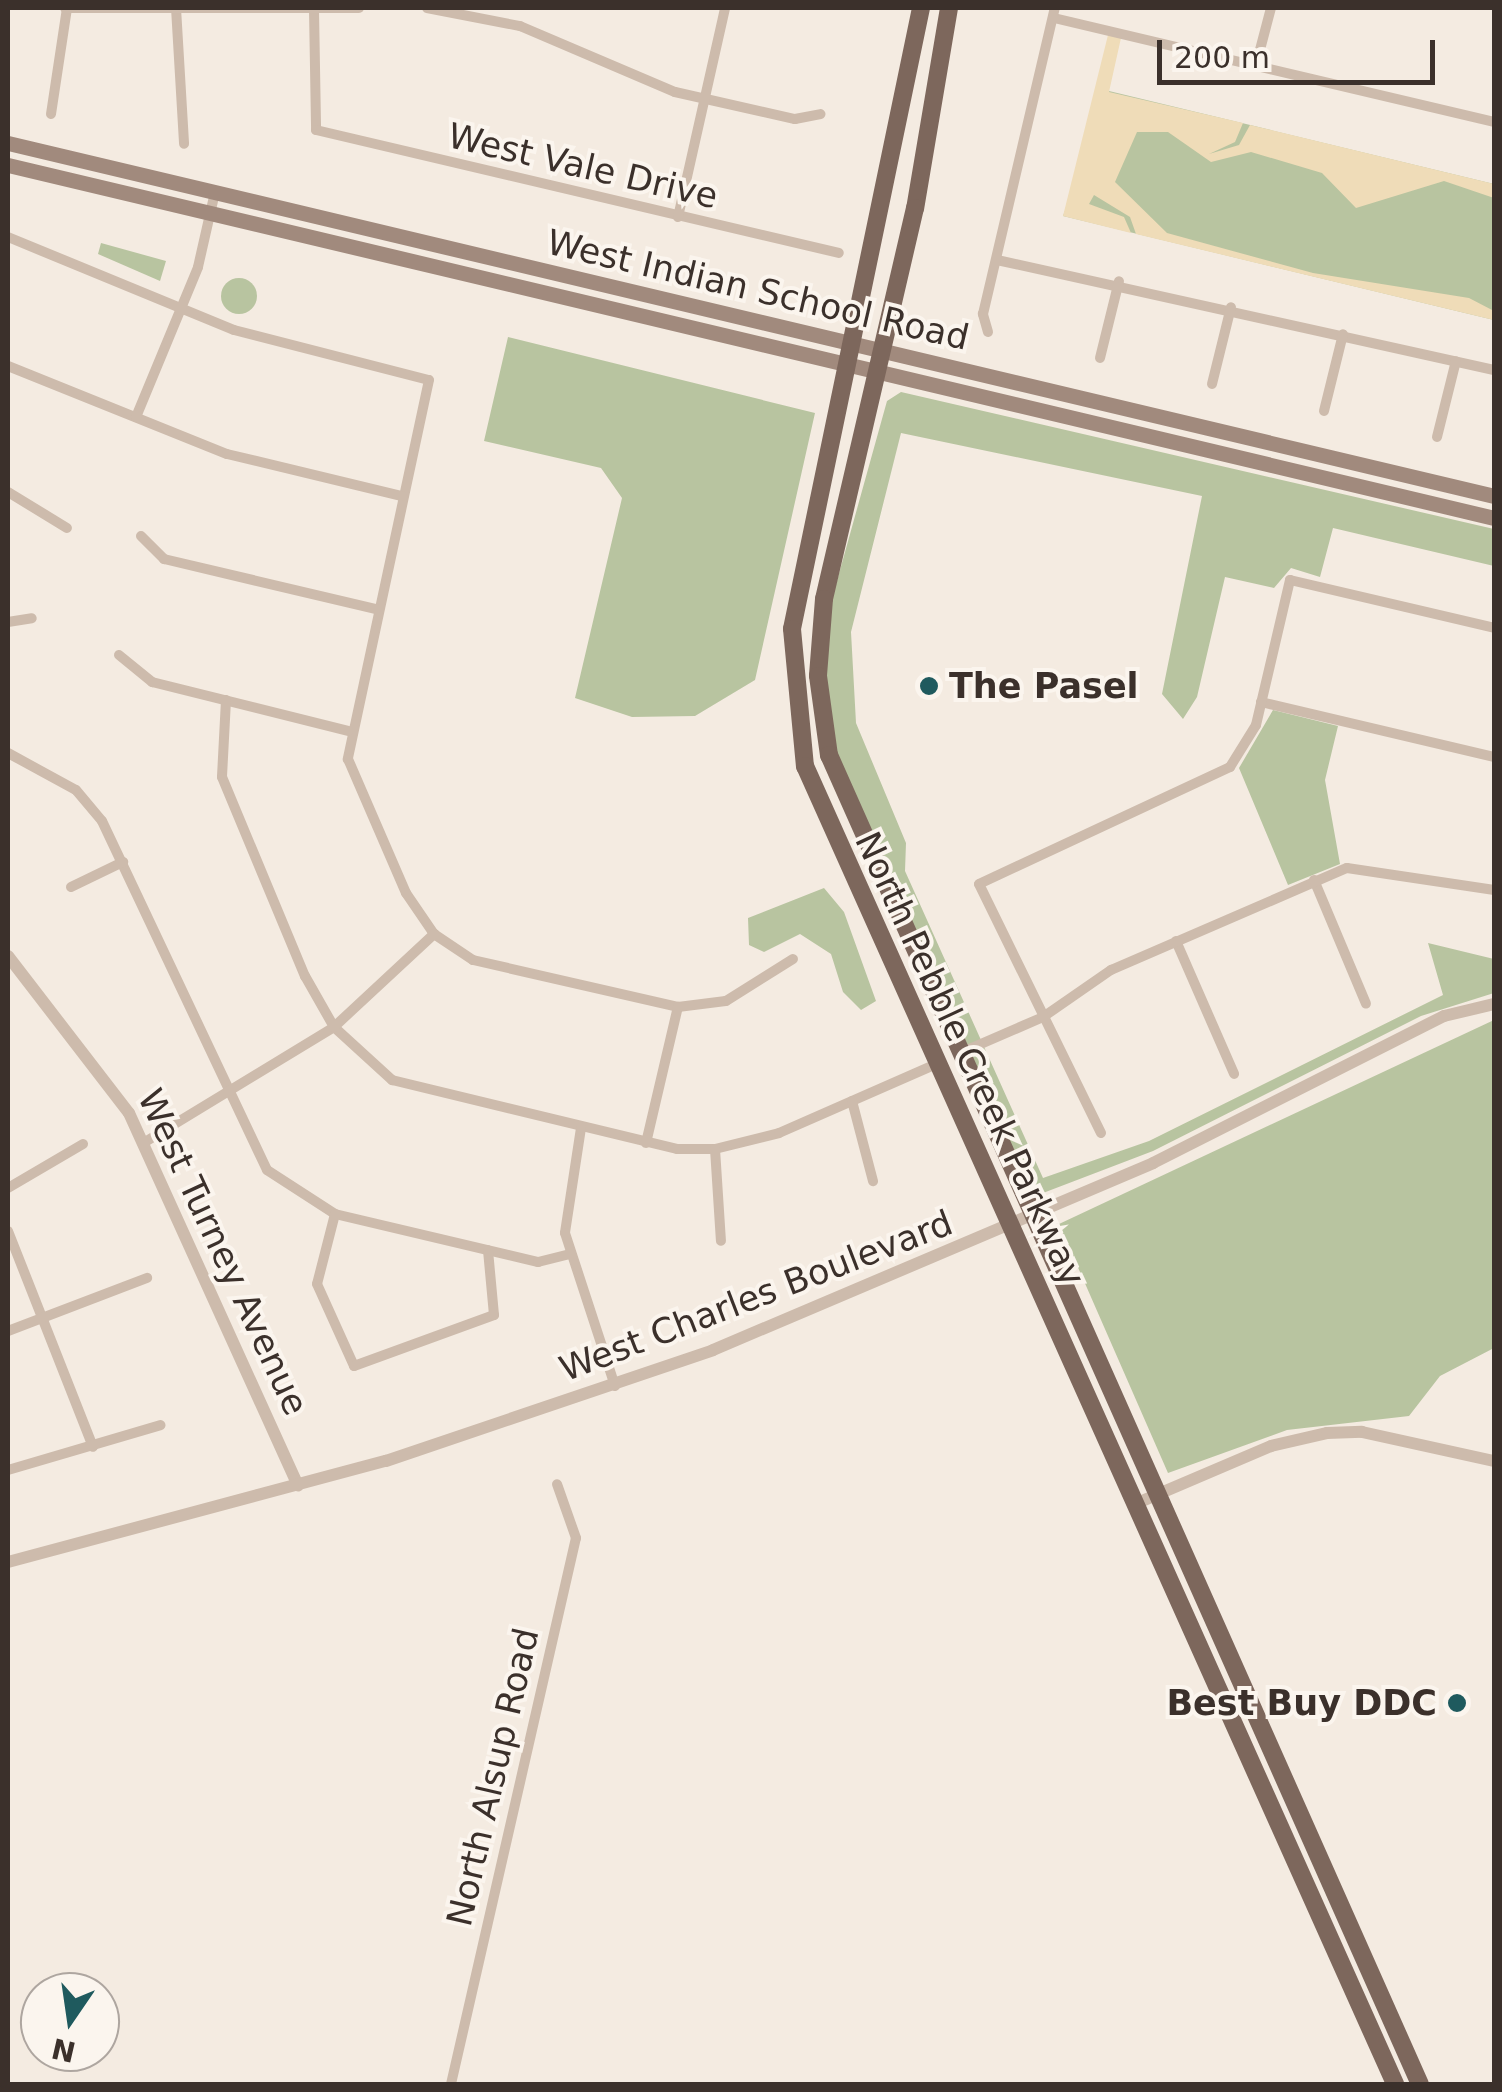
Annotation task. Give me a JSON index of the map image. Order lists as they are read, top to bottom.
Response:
{
  "streets": {
    "main road": ["West Indian School Road", "North Pebble Creek Parkway"],
    "street": [
      "West Vale Drive",
      "West Turney Avenue",
      "West Charles Boulevard",
      "North Alsup Road"
    ]
  },
  "crossings": [
    ["West Indian School Road", "North Pebble Creek Parkway"],
    ["North Pebble Creek Parkway", "West Charles Boulevard"],
    ["West Turney Avenue", "West Charles Boulevard"]
  ],
  "places": ["The Pasel", "Best Buy DDC"],
  "scale_bar": "200 m",
  "north": "bottom"
}
